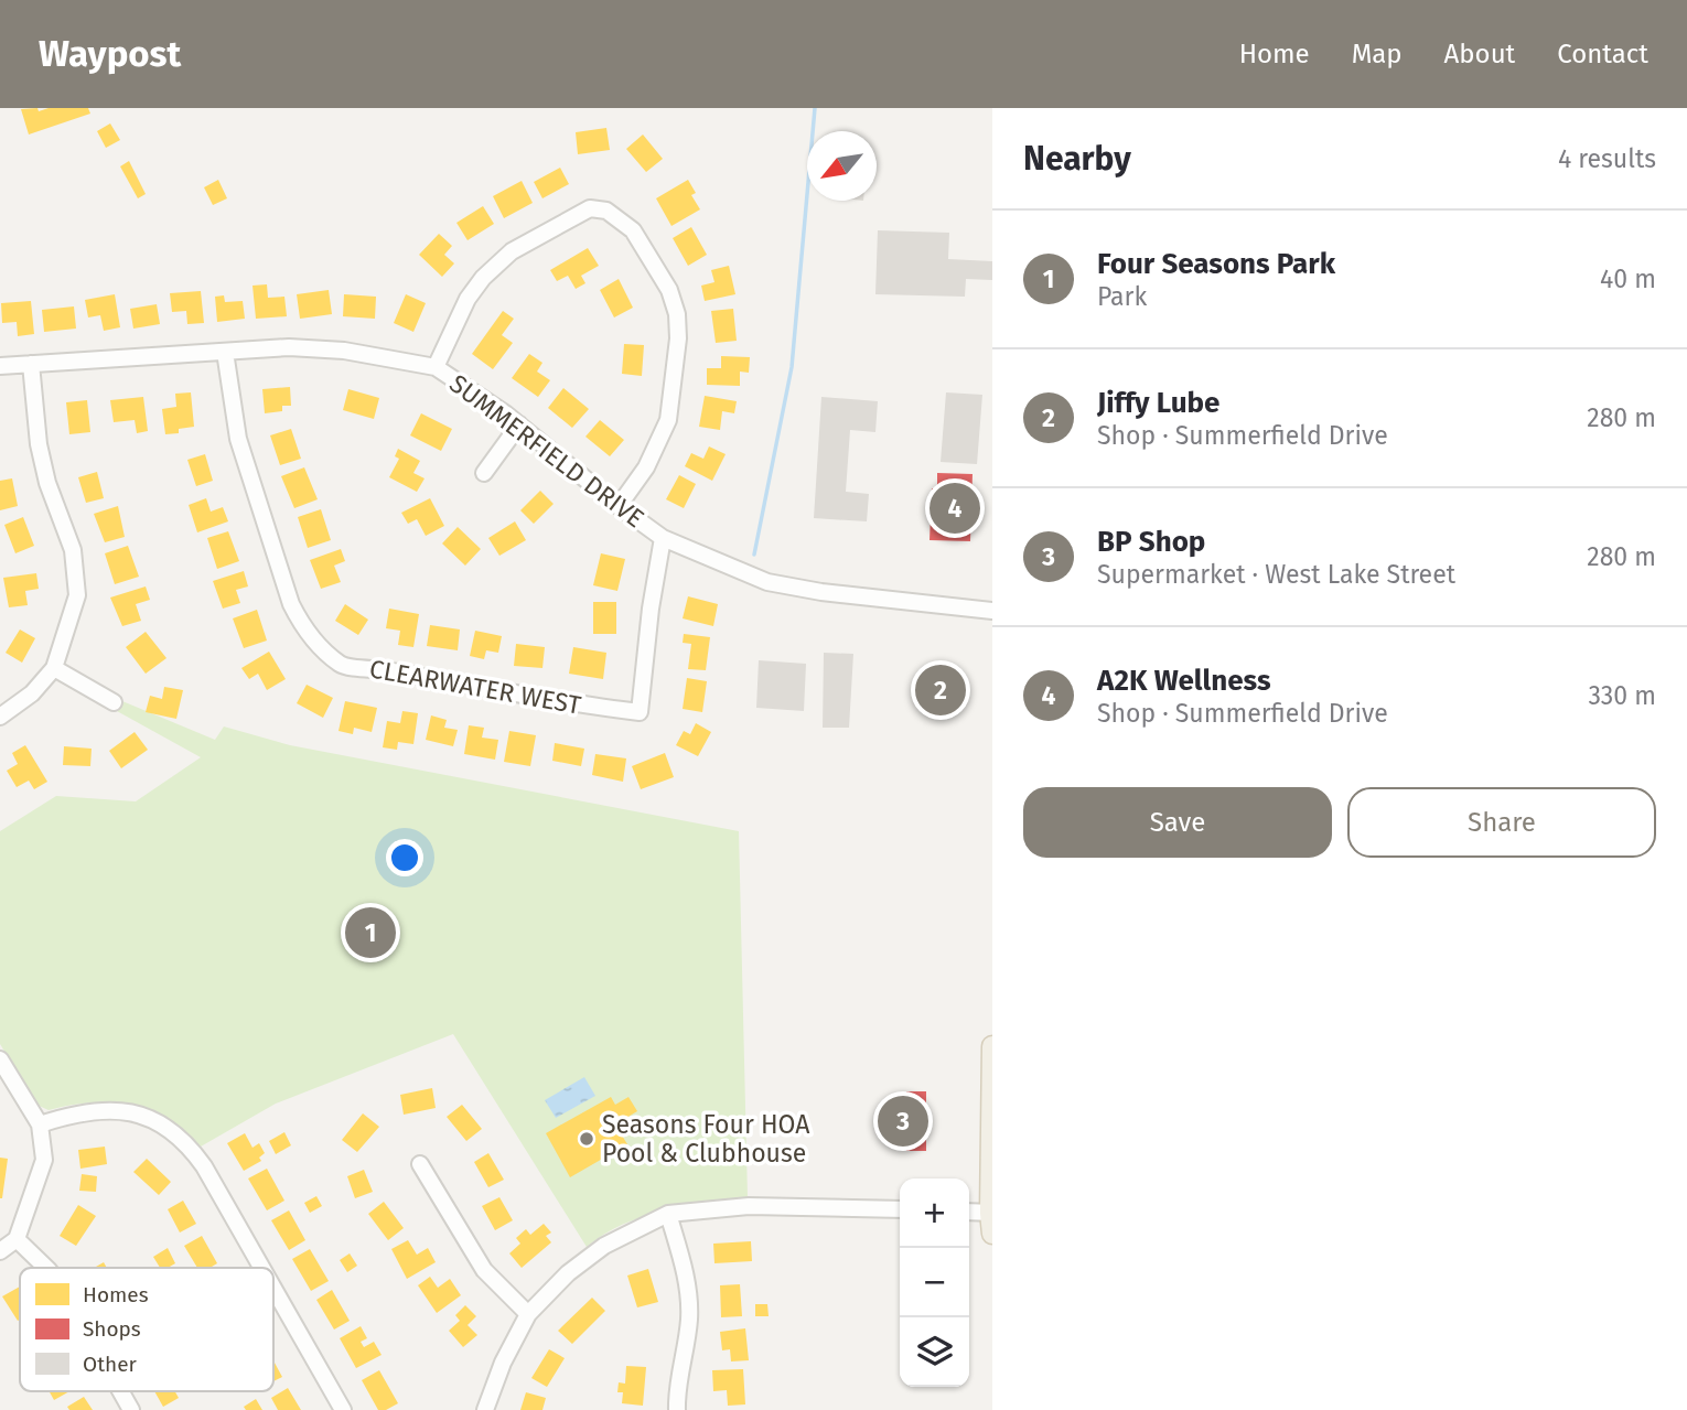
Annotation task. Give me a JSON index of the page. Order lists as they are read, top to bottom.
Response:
{
  "streets": {
    "street": ["SUMMERFIELD DRIVE", "CLEARWATER WEST"]
  },
  "crossings": [
    ["SUMMERFIELD DRIVE", "CLEARWATER WEST"]
  ],
  "places": ["Seasons Four HOA Pool & Clubhouse"],
  "legend": ["Homes", "Shops", "Other"],
  "north": "bottom left",
  "page": {
    "header": "Waypost",
    "nav": [
      "Home",
      "Map",
      "About",
      "Contact"
    ],
    "heading": ["Nearby", "4 results"],
    "list": [
      {
        "mark": "1",
        "name": "Four Seasons Park",
        "note": "Park",
        "value": "40 m"
      },
      {
        "mark": "2",
        "name": "Jiffy Lube",
        "note": "Shop · Summerfield Drive",
        "value": "280 m"
      },
      {
        "mark": "3",
        "name": "BP Shop",
        "note": "Supermarket · West Lake Street",
        "value": "280 m"
      },
      {
        "mark": "4",
        "name": "A2K Wellness",
        "note": "Shop · Summerfield Drive",
        "value": "330 m"
      }
    ],
    "pins": [
      "4",
      "2",
      "1",
      "3"
    ],
    "buttons": ["Save", "Share"],
    "map_buttons": ["+", "−"]
  }
}
